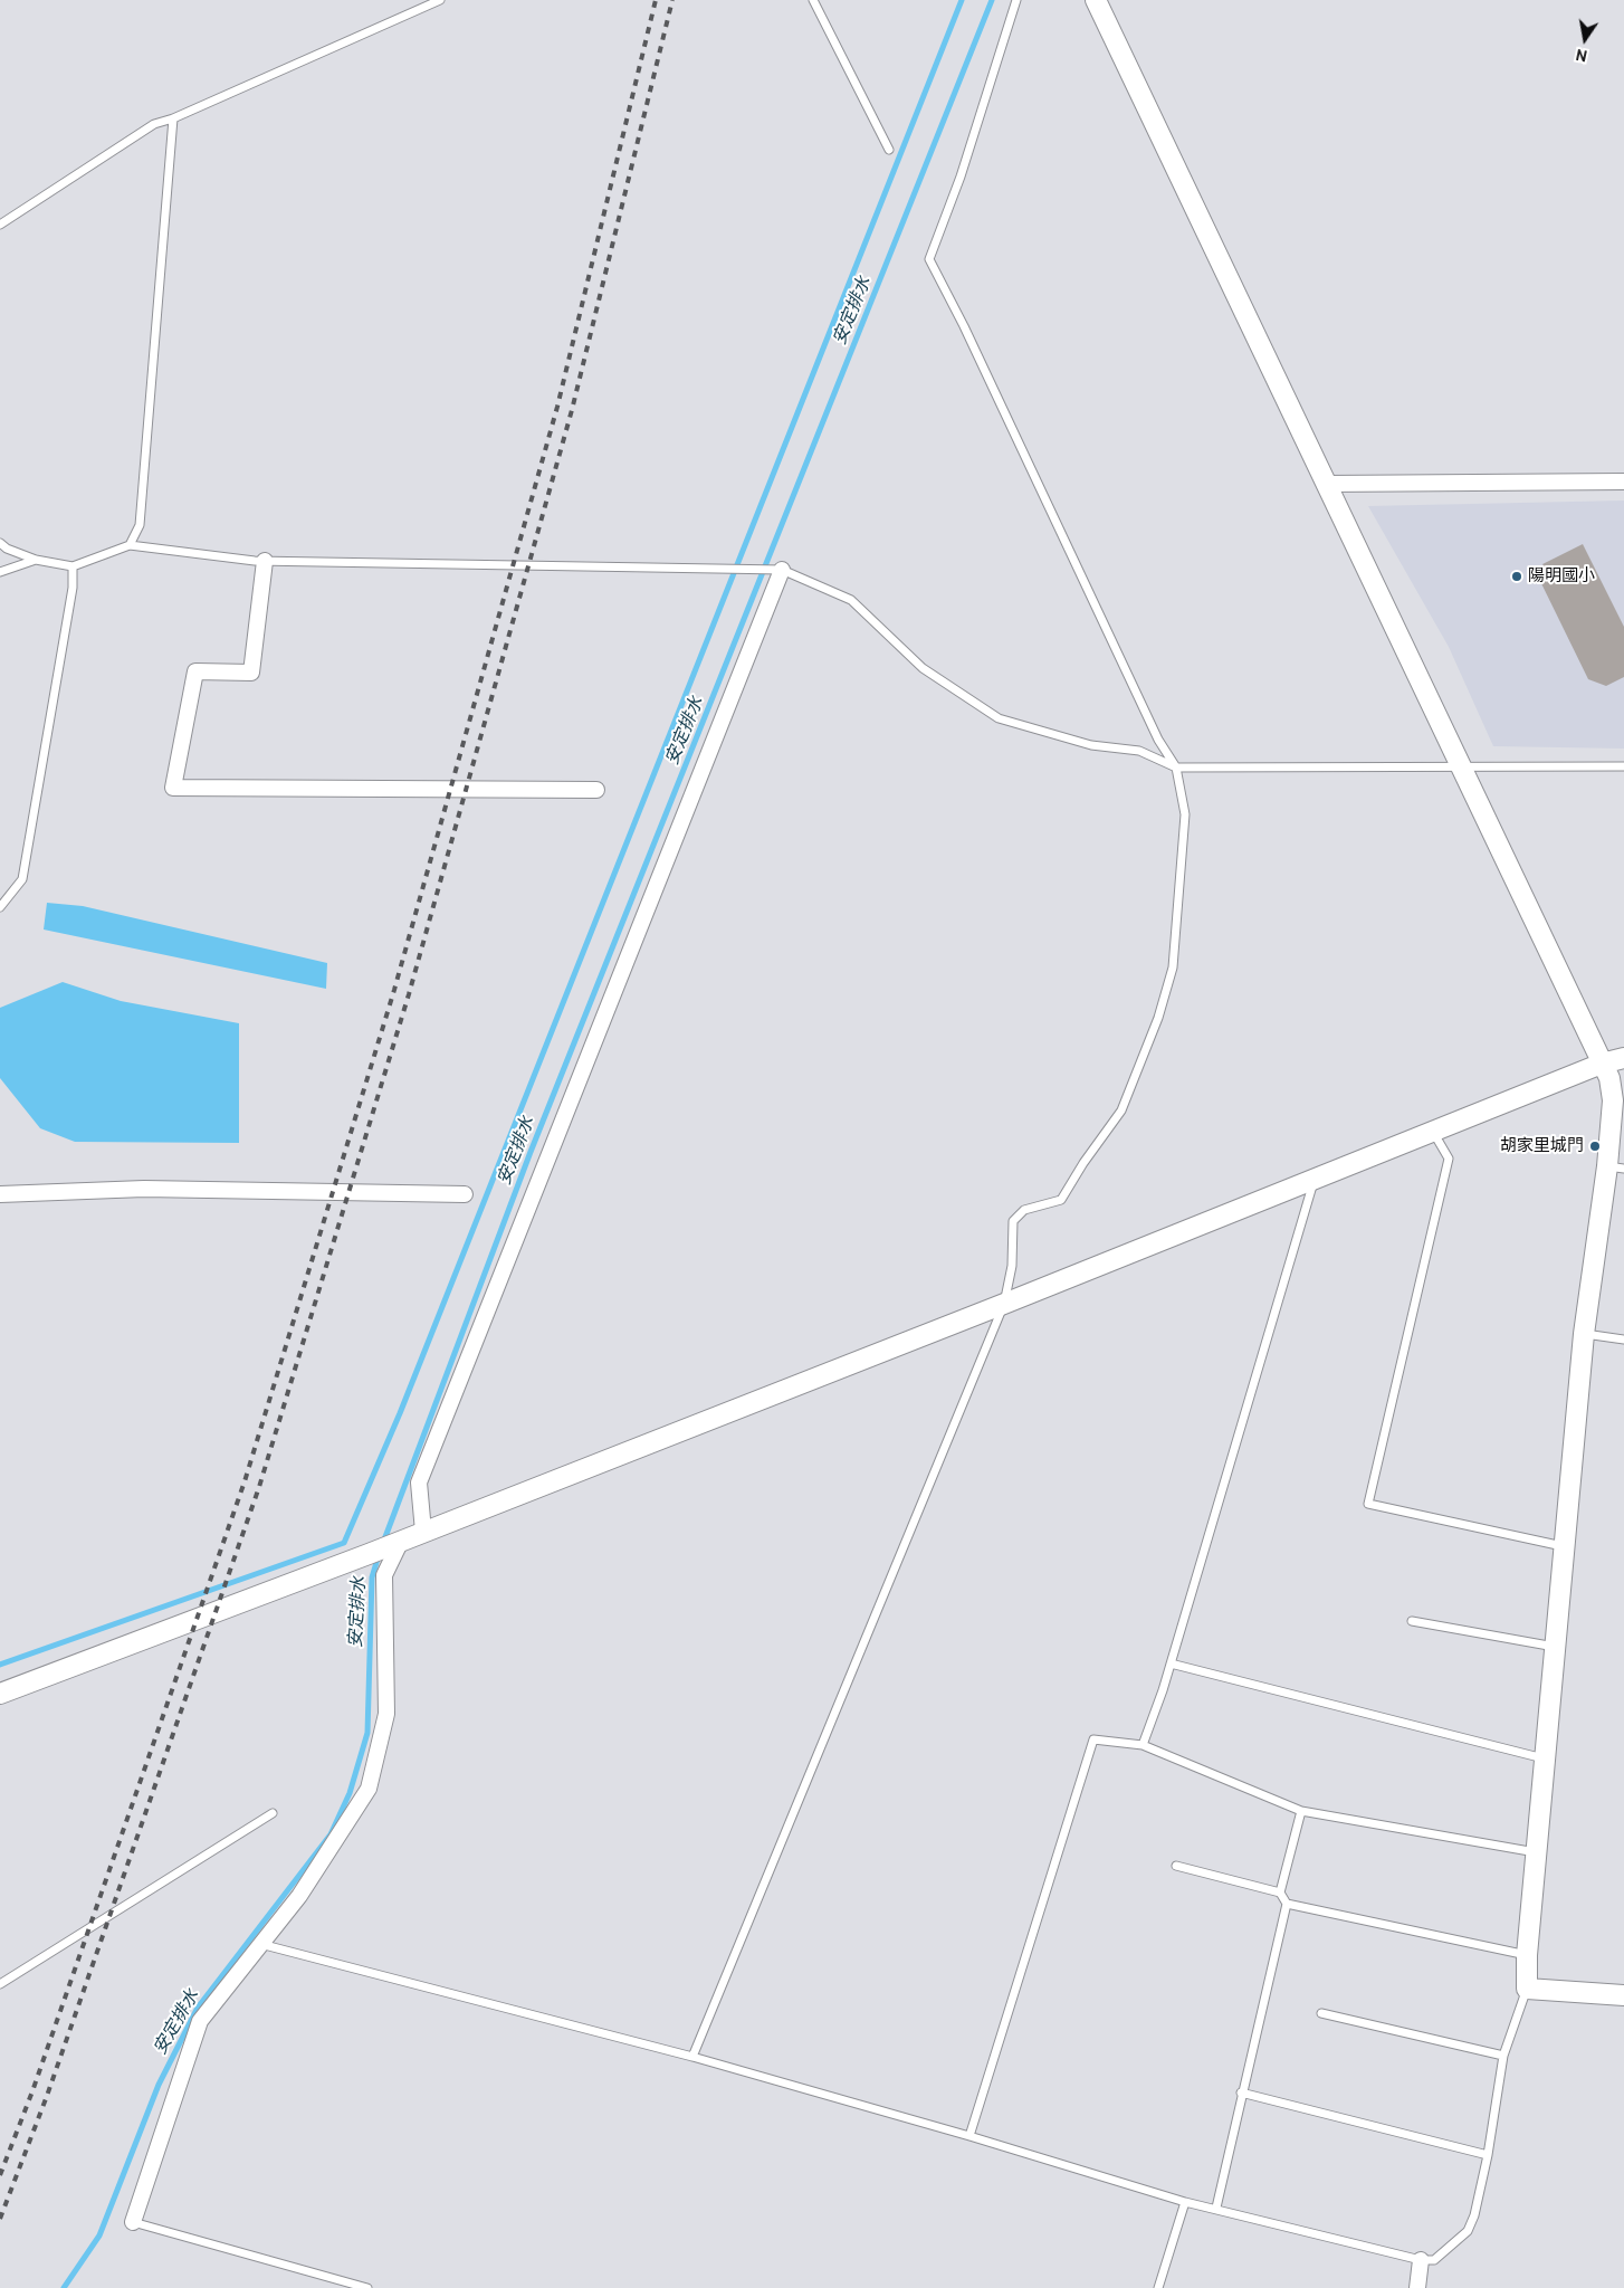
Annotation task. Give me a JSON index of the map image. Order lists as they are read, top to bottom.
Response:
{
  "water": ["安定排水"],
  "places": ["陽明國小", "胡家里城門"],
  "north": "bottom"
}
